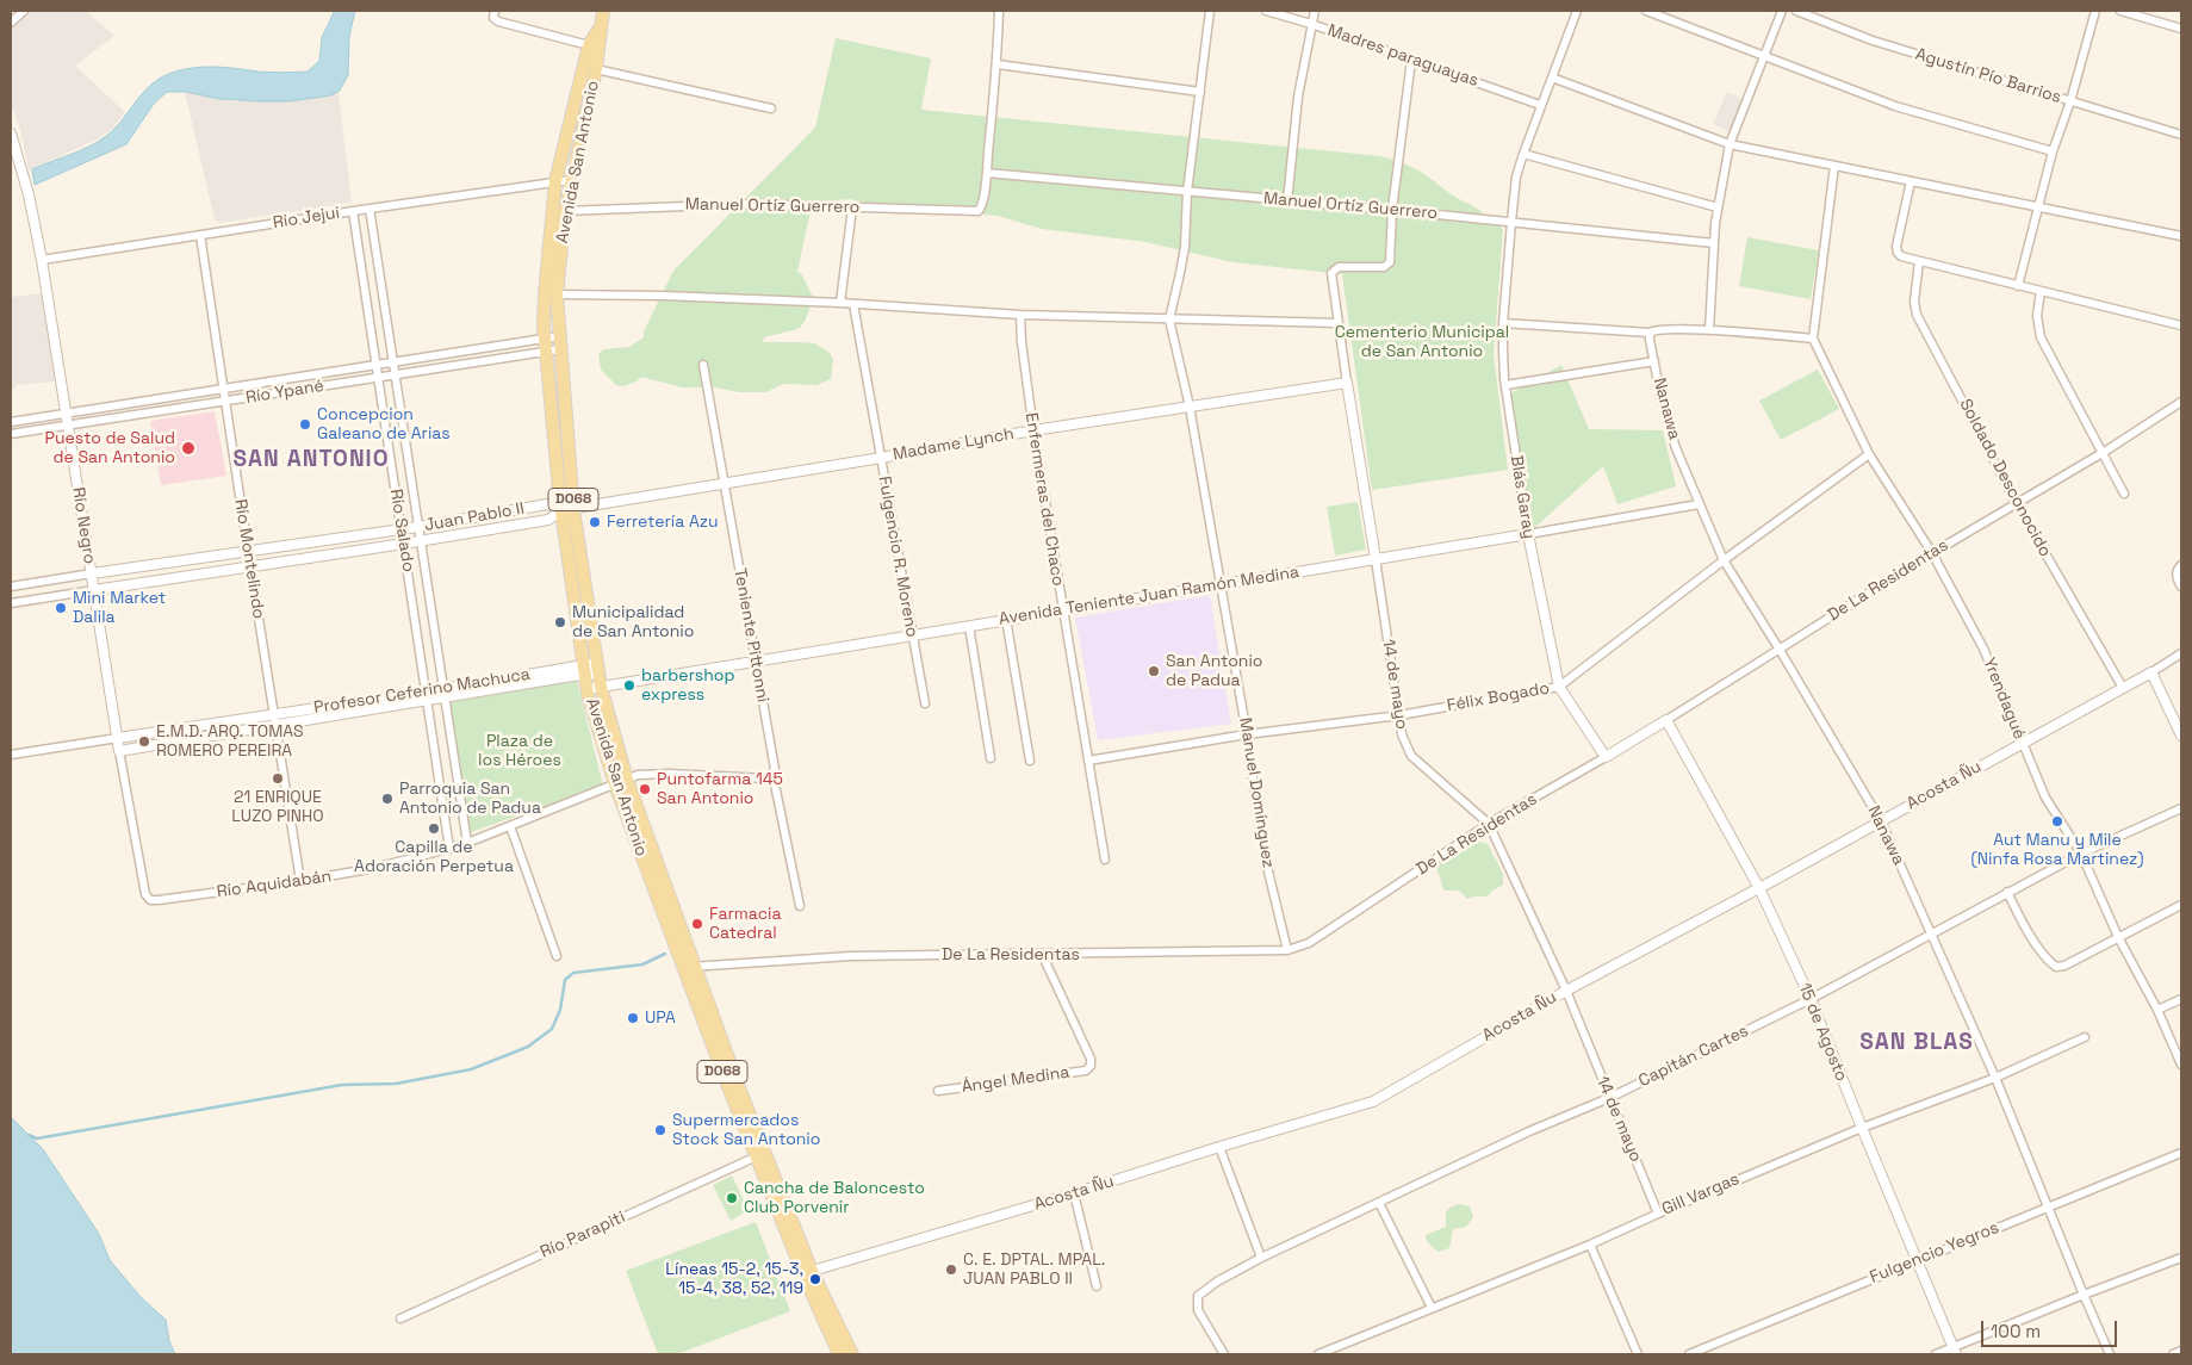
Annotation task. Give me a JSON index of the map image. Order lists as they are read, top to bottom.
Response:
{
  "streets": {
    "main road": ["Avenida San Antonio", "D068"],
    "street": [
      "Madres paraguayas",
      "Agustín Pío Barrios",
      "Manuel Ortíz Guerrero",
      "Río Jejuí",
      "Río Ypané",
      "Nanawa",
      "Madame Lynch",
      "Soldado Desconocido",
      "Blás Garay",
      "Enfermeras del Chaco",
      "Juan Pablo II",
      "Río Negro",
      "Río Salado",
      "Fulgencio R. Moreno",
      "Río Montelindo",
      "De La Residentas",
      "Avenida Teniente Juan Ramón Medina",
      "Teniente Pittonni",
      "14 de mayo",
      "Profesor Ceferino Machuca",
      "Félix Bogado",
      "Yrendagué",
      "Acosta Ñu",
      "Manuel Domínguez",
      "Río Aquidabán",
      "15 de Agosto",
      "Capitán Cartes",
      "Ángel Medina",
      "Gill Vargas",
      "Río Parapiti",
      "Fulgencio Yegros"
    ]
  },
  "crossings": [
    ["Madres paraguayas", "Blás Garay"],
    ["Avenida San Antonio", "Manuel Ortíz Guerrero"],
    ["Avenida San Antonio", "Río Jejuí"],
    ["Avenida San Antonio", "Río Ypané"],
    ["Avenida San Antonio", "Madame Lynch"],
    ["Avenida San Antonio", "Juan Pablo II"],
    ["Avenida San Antonio", "De La Residentas"],
    ["Avenida San Antonio", "Avenida Teniente Juan Ramón Medina"],
    ["Avenida San Antonio", "Profesor Ceferino Machuca"],
    ["Avenida San Antonio", "Acosta Ñu"],
    ["Avenida San Antonio", "Río Aquidabán"],
    ["Avenida San Antonio", "Río Parapiti"],
    ["Manuel Ortíz Guerrero", "Blás Garay"],
    ["Manuel Ortíz Guerrero", "14 de mayo"],
    ["Río Jejuí", "Río Negro"],
    ["Río Jejuí", "Río Salado"],
    ["Río Jejuí", "Río Montelindo"],
    ["Río Ypané", "Río Negro"],
    ["Río Ypané", "Río Salado"],
    ["Río Ypané", "Río Montelindo"],
    ["Nanawa", "De La Residentas"],
    ["Nanawa", "Avenida Teniente Juan Ramón Medina"],
    ["Nanawa", "Félix Bogado"],
    ["Nanawa", "Acosta Ñu"],
    ["Nanawa", "Capitán Cartes"],
    ["Nanawa", "Gill Vargas"],
    ["Nanawa", "Fulgencio Yegros"],
    ["Madame Lynch", "Enfermeras del Chaco"],
    ["Madame Lynch", "Juan Pablo II"],
    ["Madame Lynch", "Fulgencio R. Moreno"],
    ["Madame Lynch", "Teniente Pittonni"],
    ["Madame Lynch", "14 de mayo"],
    ["Madame Lynch", "Manuel Domínguez"],
    ["Soldado Desconocido", "De La Residentas"],
    ["Soldado Desconocido", "Acosta Ñu"],
    ["Blás Garay", "De La Residentas"],
    ["Blás Garay", "Avenida Teniente Juan Ramón Medina"],
    ["Blás Garay", "Félix Bogado"],
    ["Enfermeras del Chaco", "Avenida Teniente Juan Ramón Medina"],
    ["Enfermeras del Chaco", "Félix Bogado"],
    ["Juan Pablo II", "Río Negro"],
    ["Juan Pablo II", "Río Salado"],
    ["Juan Pablo II", "Río Montelindo"],
    ["Río Negro", "Profesor Ceferino Machuca"],
    ["Río Negro", "Río Aquidabán"],
    ["Río Salado", "Profesor Ceferino Machuca"],
    ["Río Salado", "Río Aquidabán"],
    ["Fulgencio R. Moreno", "Avenida Teniente Juan Ramón Medina"],
    ["Río Montelindo", "Profesor Ceferino Machuca"],
    ["Río Montelindo", "Río Aquidabán"],
    ["De La Residentas", "14 de mayo"],
    ["De La Residentas", "Yrendagué"],
    ["De La Residentas", "Manuel Domínguez"],
    ["De La Residentas", "15 de Agosto"],
    ["De La Residentas", "Ángel Medina"],
    ["Avenida Teniente Juan Ramón Medina", "Teniente Pittonni"],
    ["Avenida Teniente Juan Ramón Medina", "14 de mayo"],
    ["Avenida Teniente Juan Ramón Medina", "Manuel Domínguez"],
    ["Teniente Pittonni", "Río Aquidabán"],
    ["14 de mayo", "Félix Bogado"],
    ["14 de mayo", "Acosta Ñu"],
    ["14 de mayo", "Capitán Cartes"],
    ["14 de mayo", "Gill Vargas"],
    ["Félix Bogado", "Yrendagué"],
    ["Félix Bogado", "Manuel Domínguez"],
    ["Yrendagué", "Acosta Ñu"],
    ["Yrendagué", "Capitán Cartes"],
    ["Acosta Ñu", "15 de Agosto"],
    ["15 de Agosto", "Capitán Cartes"],
    ["15 de Agosto", "Gill Vargas"],
    ["15 de Agosto", "Fulgencio Yegros"]
  ],
  "districts": ["SAN ANTONIO", "SAN BLAS"],
  "parks": ["Cementerio Municipal de San Antonio", "Plaza de los Héroes"],
  "places": [
    "Concepcion Galeano de Arias",
    "Puesto de Salud de San Antonio",
    "Ferretería Azu",
    "Mini Market Dalila",
    "Municipalidad de San Antonio",
    "San Antonio de Padua",
    "barbershop express",
    "E.M.D. ARQ. TOMAS ROMERO PEREIRA",
    "21 ENRIQUE LUZO PINHO",
    "Puntofarma 145 San Antonio",
    "Parroquia San Antonio de Padua",
    "Aut Manu y Mile (Ninfa Rosa Martinez)",
    "Capilla de Adoración Perpetua",
    "Farmacia Catedral",
    "UPA",
    "Supermercados Stock San Antonio",
    "Cancha de Baloncesto Club Porvenir",
    "C. E. DPTAL. MPAL. JUAN PABLO II",
    "Líneas 15-2, 15-3, 15-4, 38, 52, 119"
  ],
  "scale_bar": "100 m"
}
